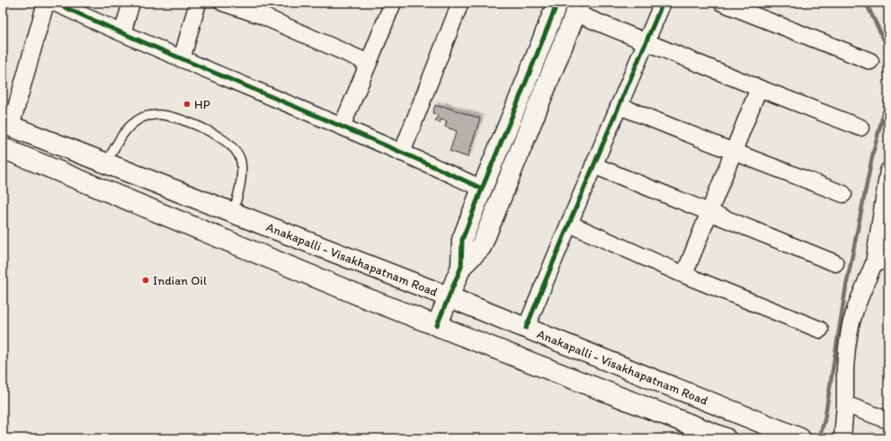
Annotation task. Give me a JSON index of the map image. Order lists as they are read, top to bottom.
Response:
{
  "streets": {
    "main road": ["Anakapalli - Visakhapatnam Road"]
  },
  "places": ["HP", "Indian Oil"]
}
